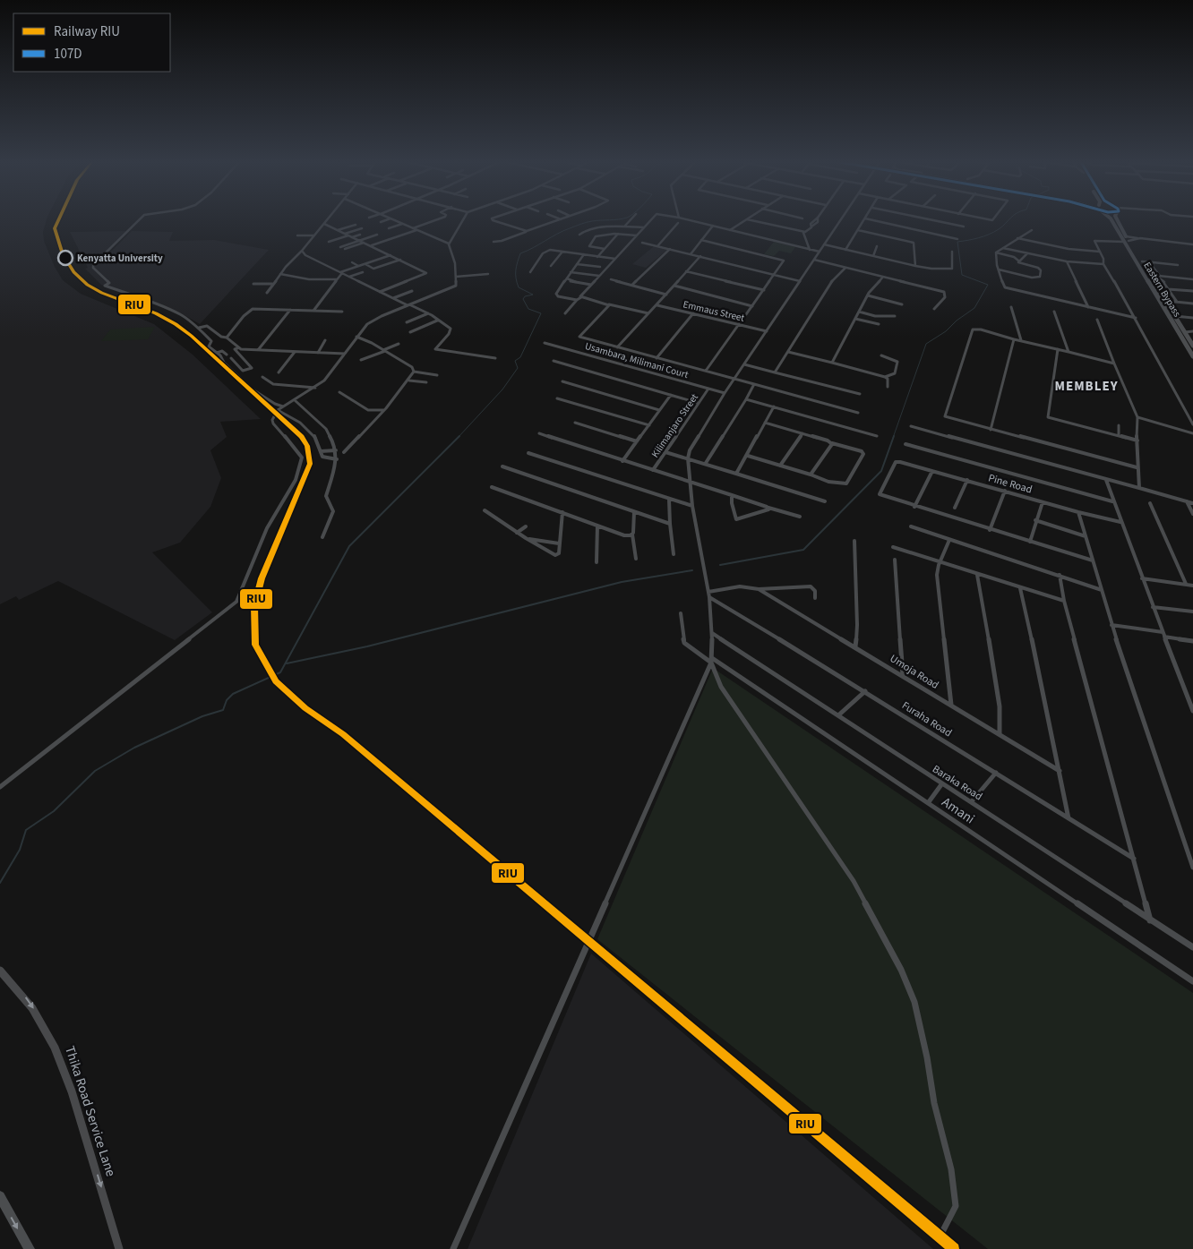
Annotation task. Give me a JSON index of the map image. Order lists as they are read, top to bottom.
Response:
{
  "streets": {
    "main road": ["Eastern Bypass", "Thika Road Service Lane"],
    "street": [
      "Emmaus Street",
      "Usambara, Milimani Court",
      "Kilimanjaro Street",
      "Pine Road",
      "Umoja Road",
      "Furaha Road",
      "Baraka Road",
      "Amani"
    ]
  },
  "crossings": [
    ["Usambara, Milimani Court", "Kilimanjaro Street"]
  ],
  "one_way": ["Thika Road Service Lane"],
  "districts": ["MEMBLEY"],
  "places": ["Kenyatta University"],
  "lines": ["rail line RIU"],
  "legend": ["Railway RIU", "107D"]
}
